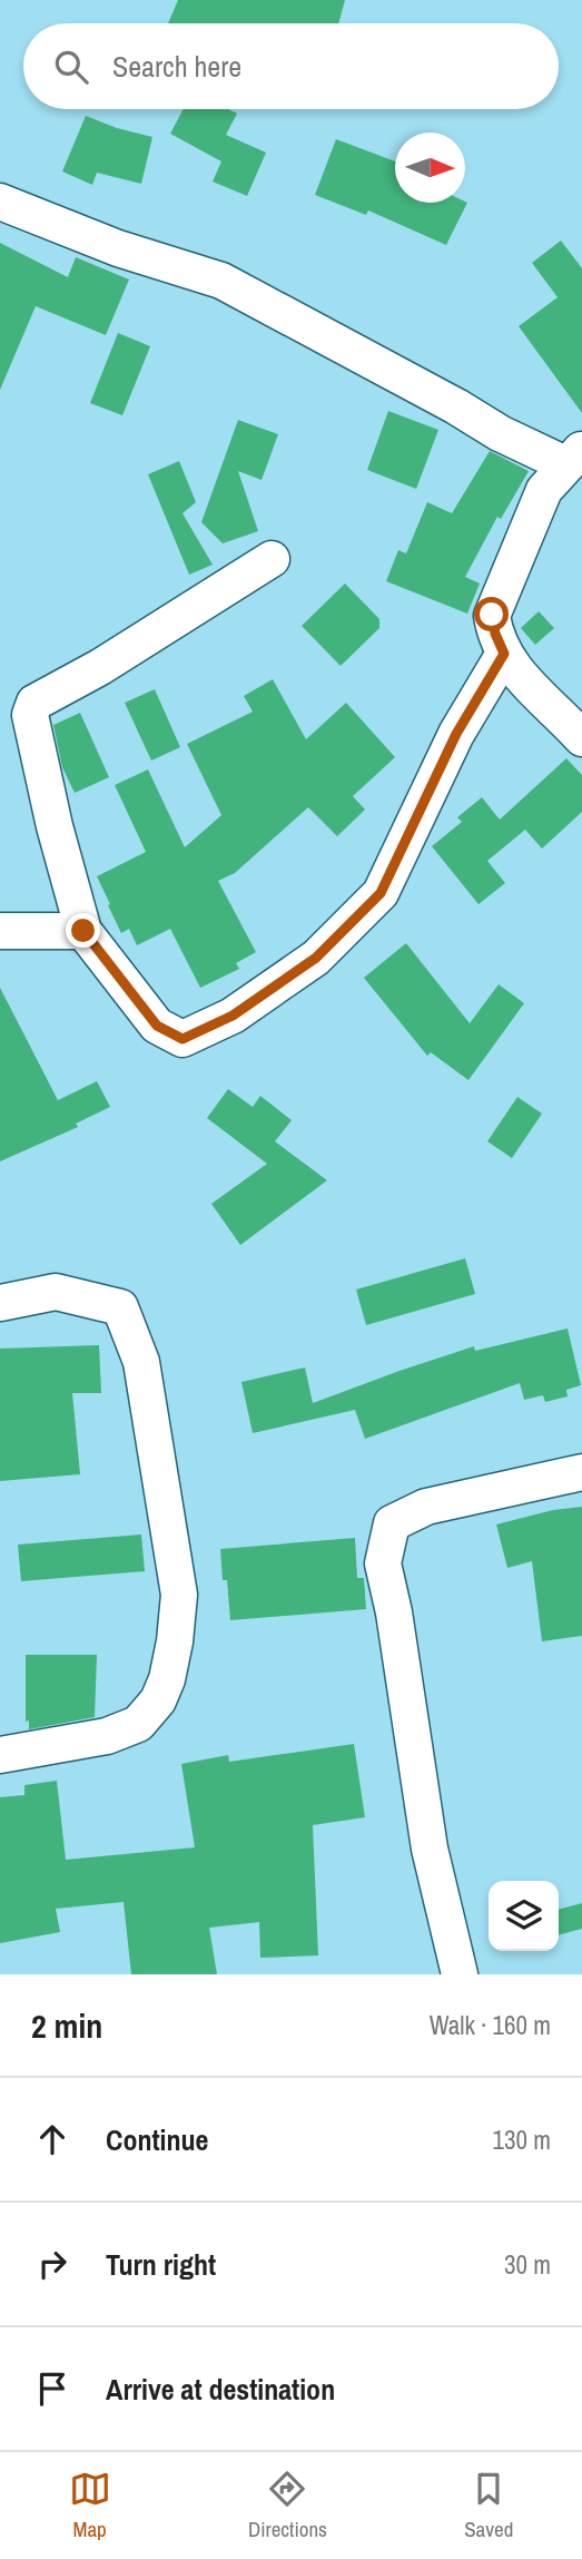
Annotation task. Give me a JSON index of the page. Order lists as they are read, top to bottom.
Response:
{
  "north": "right",
  "page": {
    "search": "Search here",
    "heading": ["2 min", "Walk · 160 m"],
    "list": [
      ["Continue", "130 m"],
      ["Turn right", "30 m"],
      "Arrive at destination"
    ],
    "nav": ["Map", "Directions", "Saved"]
  }
}
